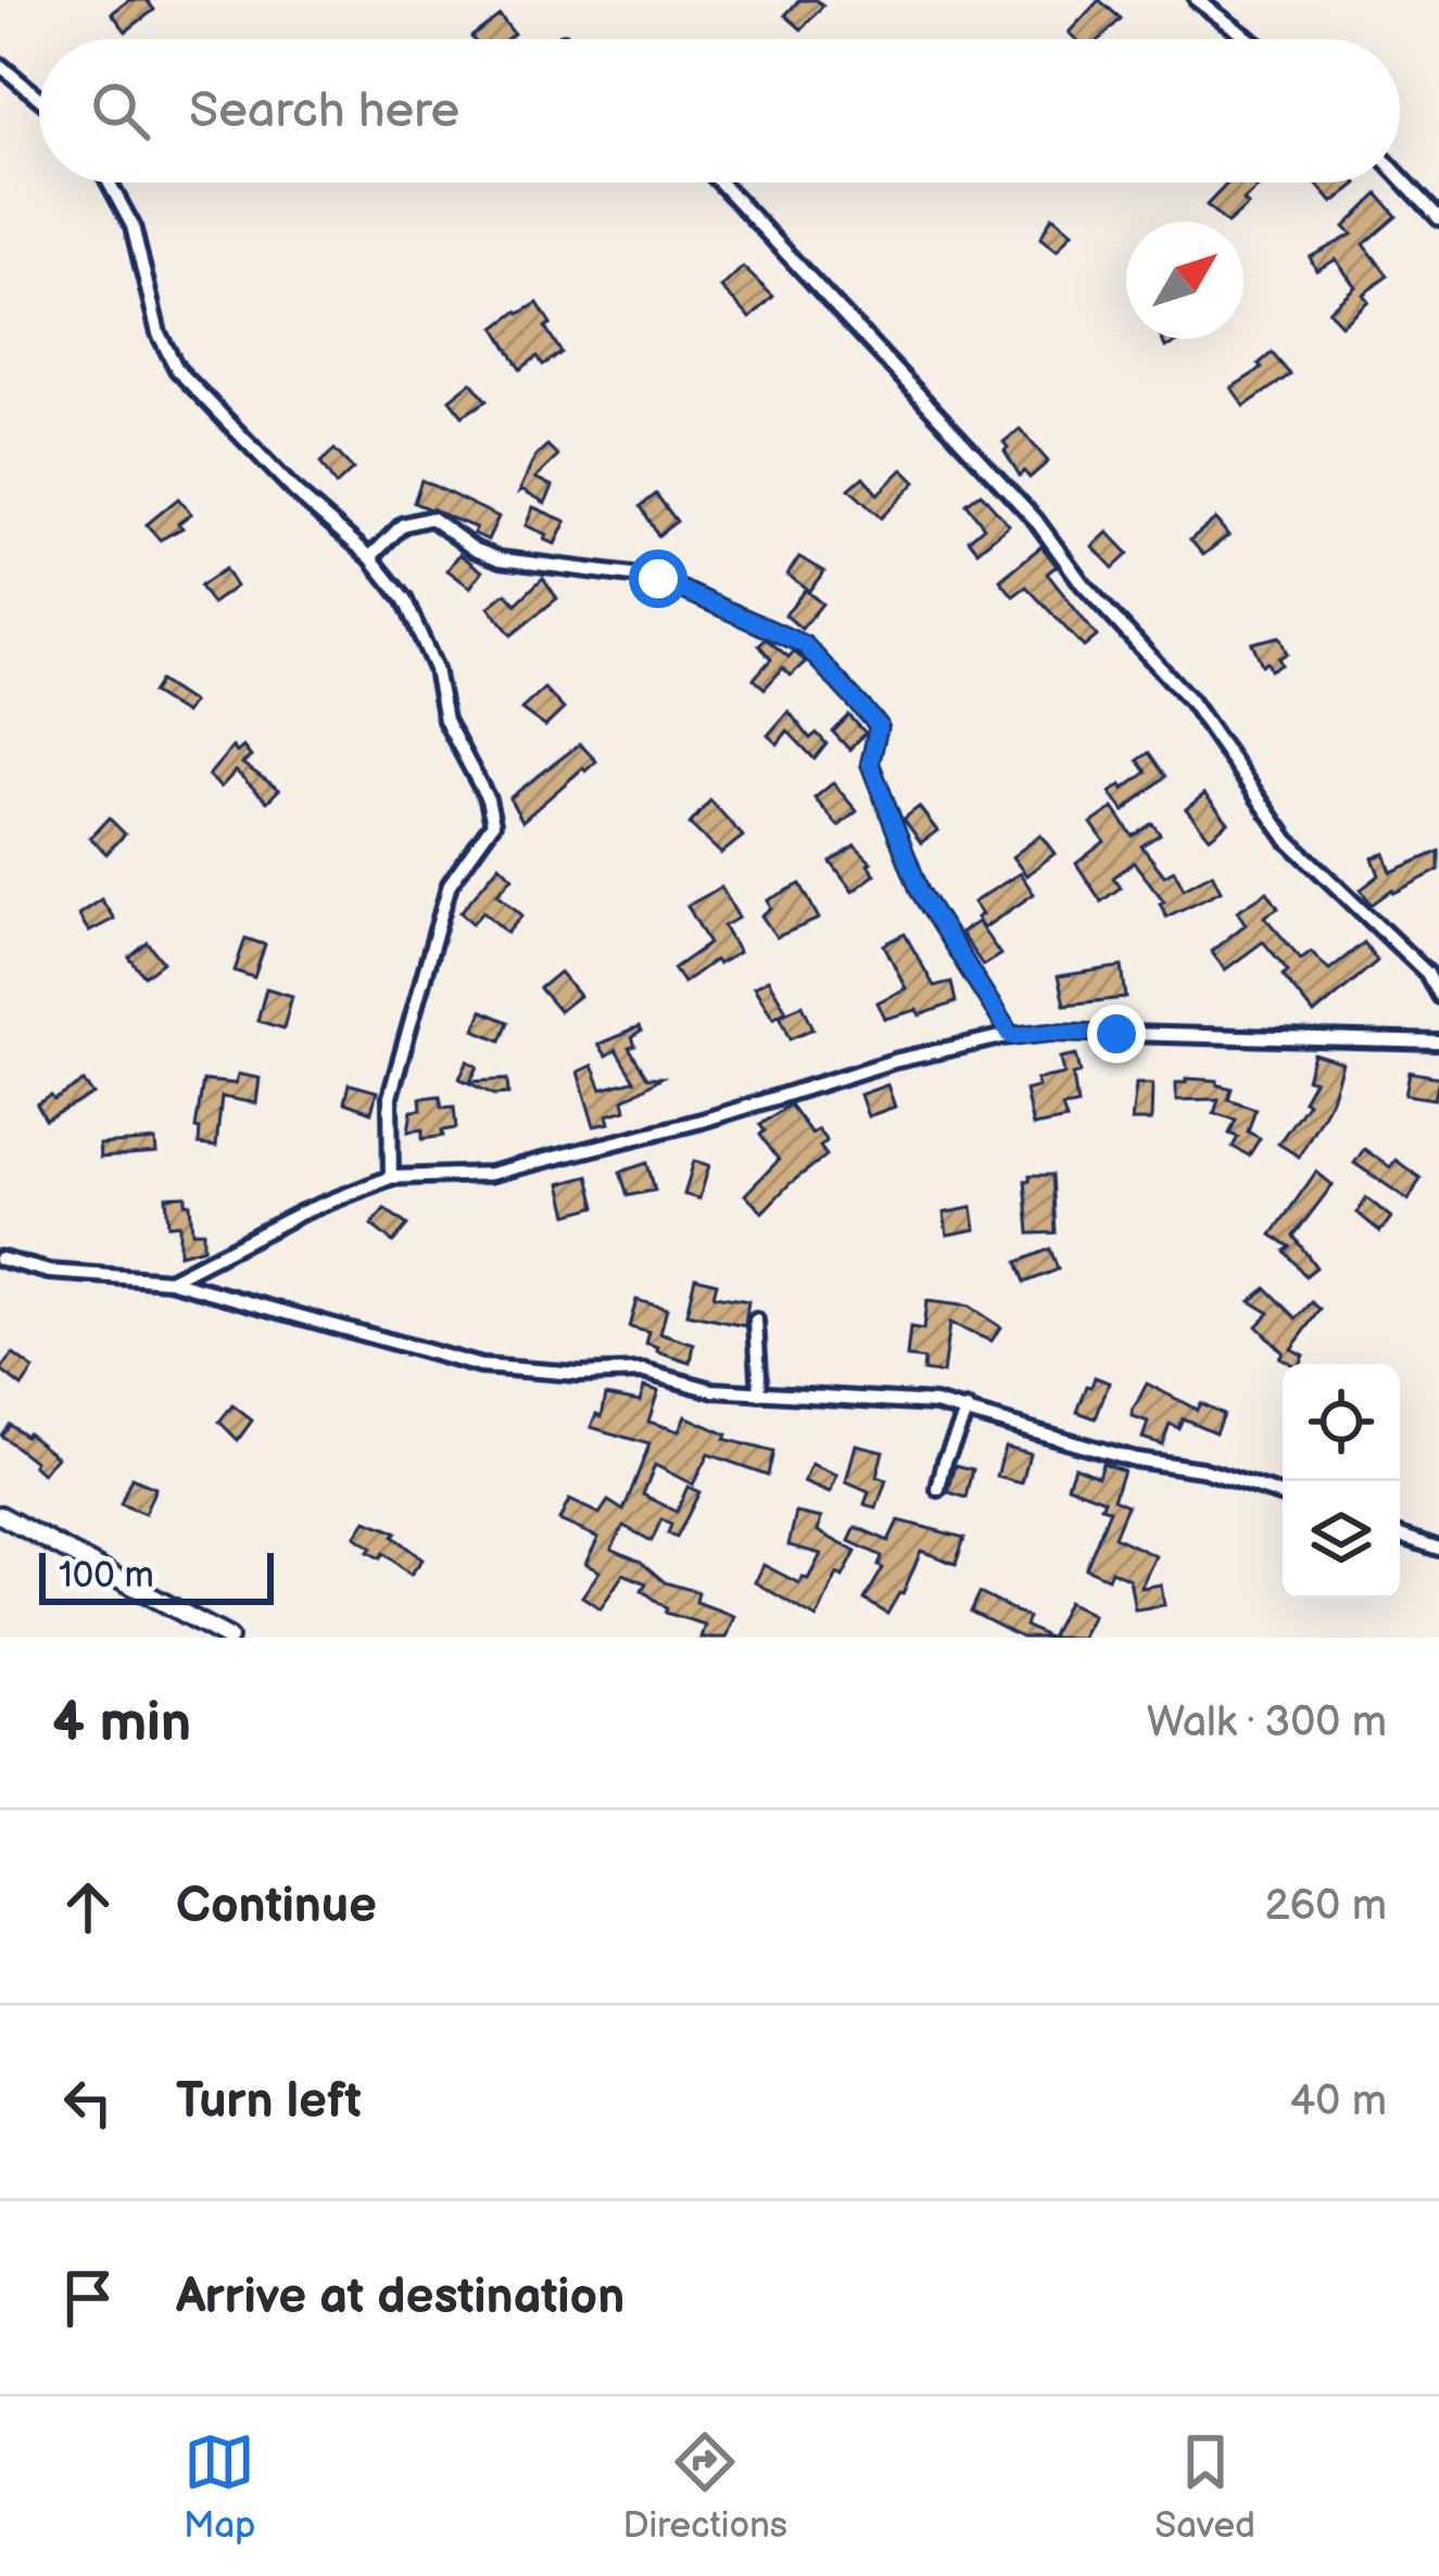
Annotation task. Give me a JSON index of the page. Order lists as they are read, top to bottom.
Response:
{
  "scale_bar": "100 m",
  "north": "top right",
  "page": {
    "search": "Search here",
    "scale": "100 m",
    "heading": ["4 min", "Walk · 300 m"],
    "list": [
      ["Continue", "260 m"],
      ["Turn left", "40 m"],
      "Arrive at destination"
    ],
    "nav": ["Map", "Directions", "Saved"]
  }
}
